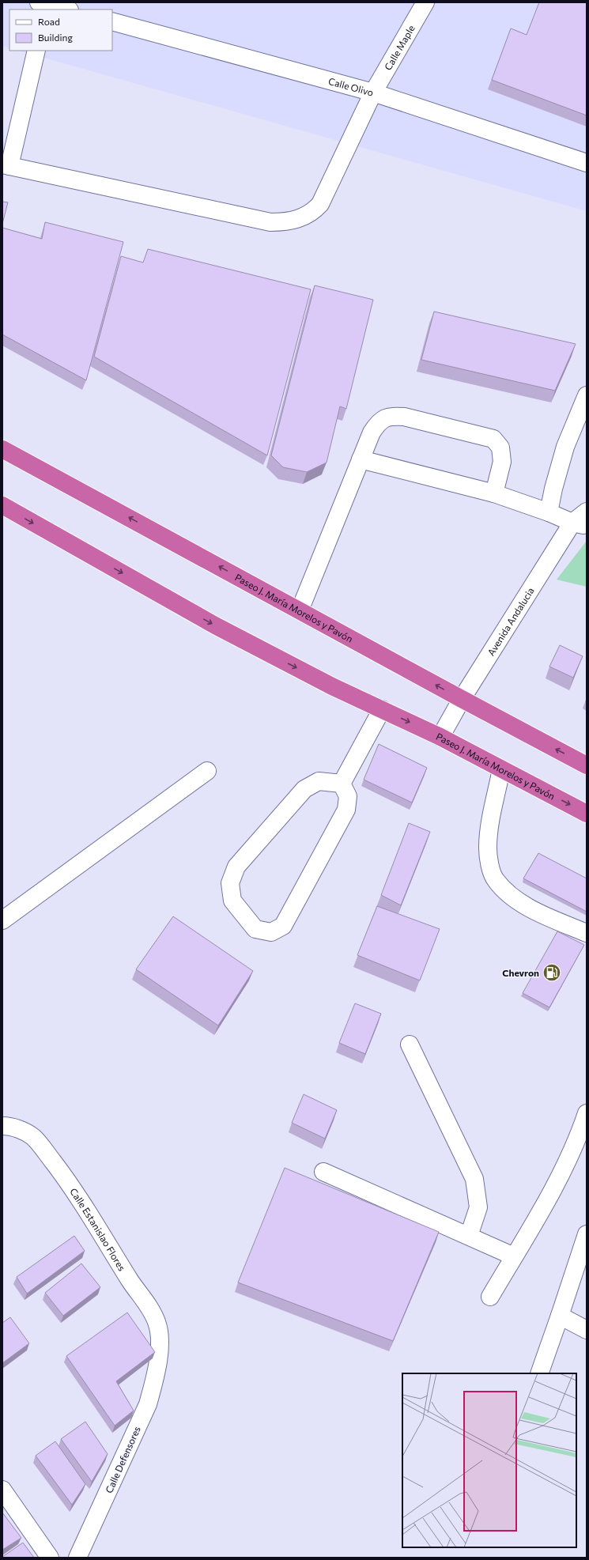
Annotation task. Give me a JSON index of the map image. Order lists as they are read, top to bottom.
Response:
{
  "streets": {
    "highway": ["Paseo J. María Morelos y Pavón"],
    "street": [
      "Calle Maple",
      "Calle Olivo",
      "Avenida Andalucia",
      "Calle Estanislao Flores",
      "Calle Defensores"
    ]
  },
  "crossings": [
    ["Calle Maple", "Calle Olivo"],
    ["Paseo J. María Morelos y Pavón", "Avenida Andalucia"],
    ["Calle Estanislao Flores", "Calle Defensores"]
  ],
  "places": {
    "fuel station": ["Chevron"]
  },
  "legend": ["Road", "Building"]
}
